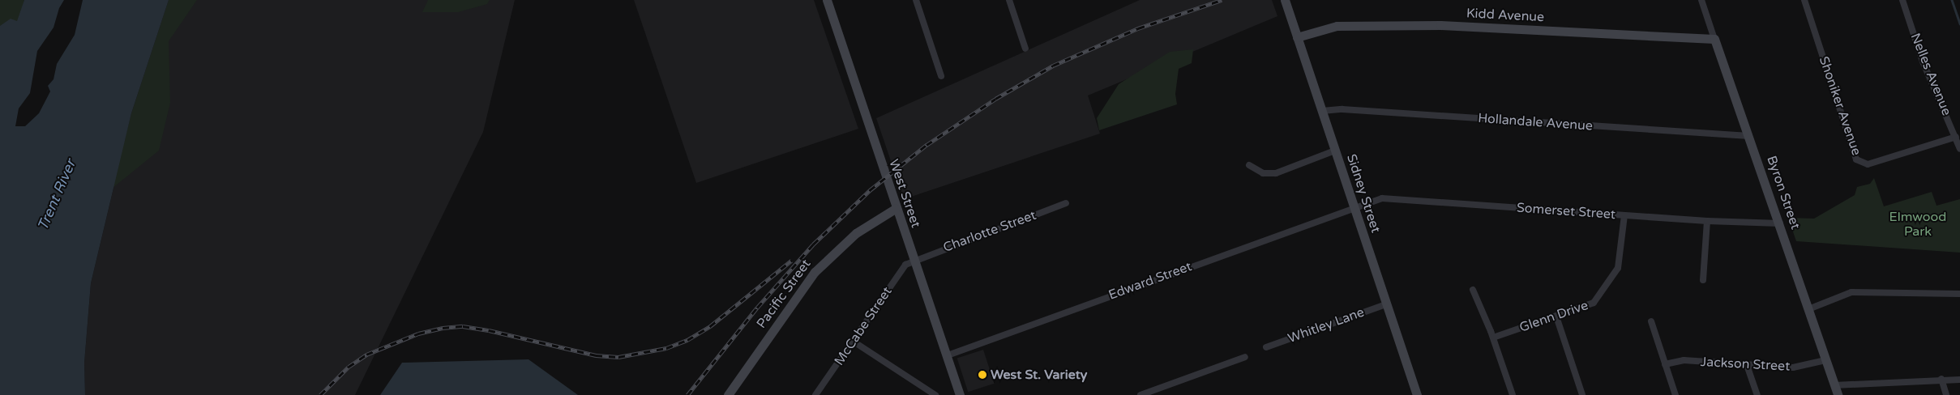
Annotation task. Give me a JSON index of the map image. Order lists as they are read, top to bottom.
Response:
{
  "streets": {
    "street": [
      "Kidd Avenue",
      "Nelles Avenue",
      "Shoniker Avenue",
      "Hollandale Avenue",
      "Byron Street",
      "West Street",
      "Sidney Street",
      "Somerset Street",
      "Charlotte Street",
      "Edward Street",
      "Pacific Street",
      "Glenn Drive",
      "Whitley Lane",
      "McCabe Street",
      "Jackson Street"
    ]
  },
  "crossings": [
    ["Kidd Avenue", "Byron Street"],
    ["Kidd Avenue", "Sidney Street"],
    ["Nelles Avenue", "Shoniker Avenue"],
    ["Hollandale Avenue", "Byron Street"],
    ["Hollandale Avenue", "Sidney Street"],
    ["Byron Street", "Somerset Street"],
    ["Byron Street", "Jackson Street"],
    ["West Street", "Charlotte Street"],
    ["West Street", "Edward Street"],
    ["West Street", "Pacific Street"],
    ["West Street", "McCabe Street"],
    ["Sidney Street", "Somerset Street"],
    ["Sidney Street", "Edward Street"],
    ["Sidney Street", "Whitley Lane"],
    ["Somerset Street", "Edward Street"],
    ["Somerset Street", "Glenn Drive"],
    ["Charlotte Street", "McCabe Street"]
  ],
  "water": ["Trent River"],
  "parks": ["Elmwood Park"],
  "places": ["West St. Variety"]
}
